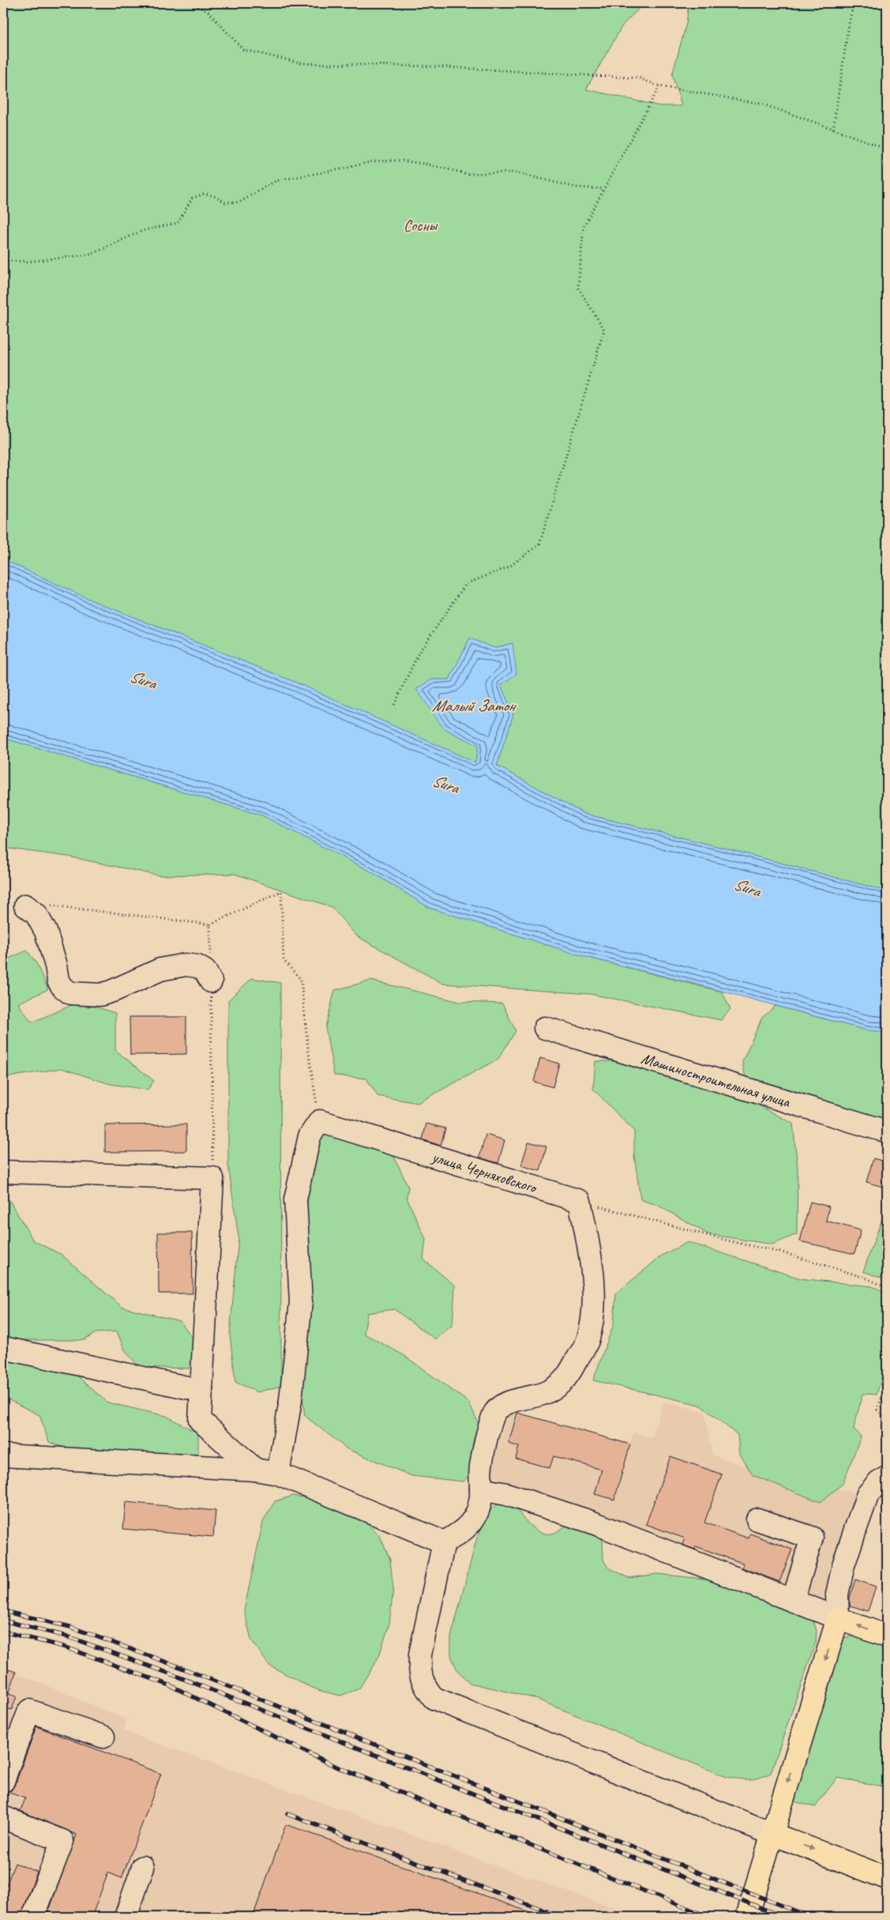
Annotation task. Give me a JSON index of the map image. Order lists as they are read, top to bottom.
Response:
{
  "streets": {
    "street": ["Машиностроительная улица", "улица Черняховского"]
  },
  "water": ["Sura", "Малый Затон"],
  "parks": ["Сосны"]
}
